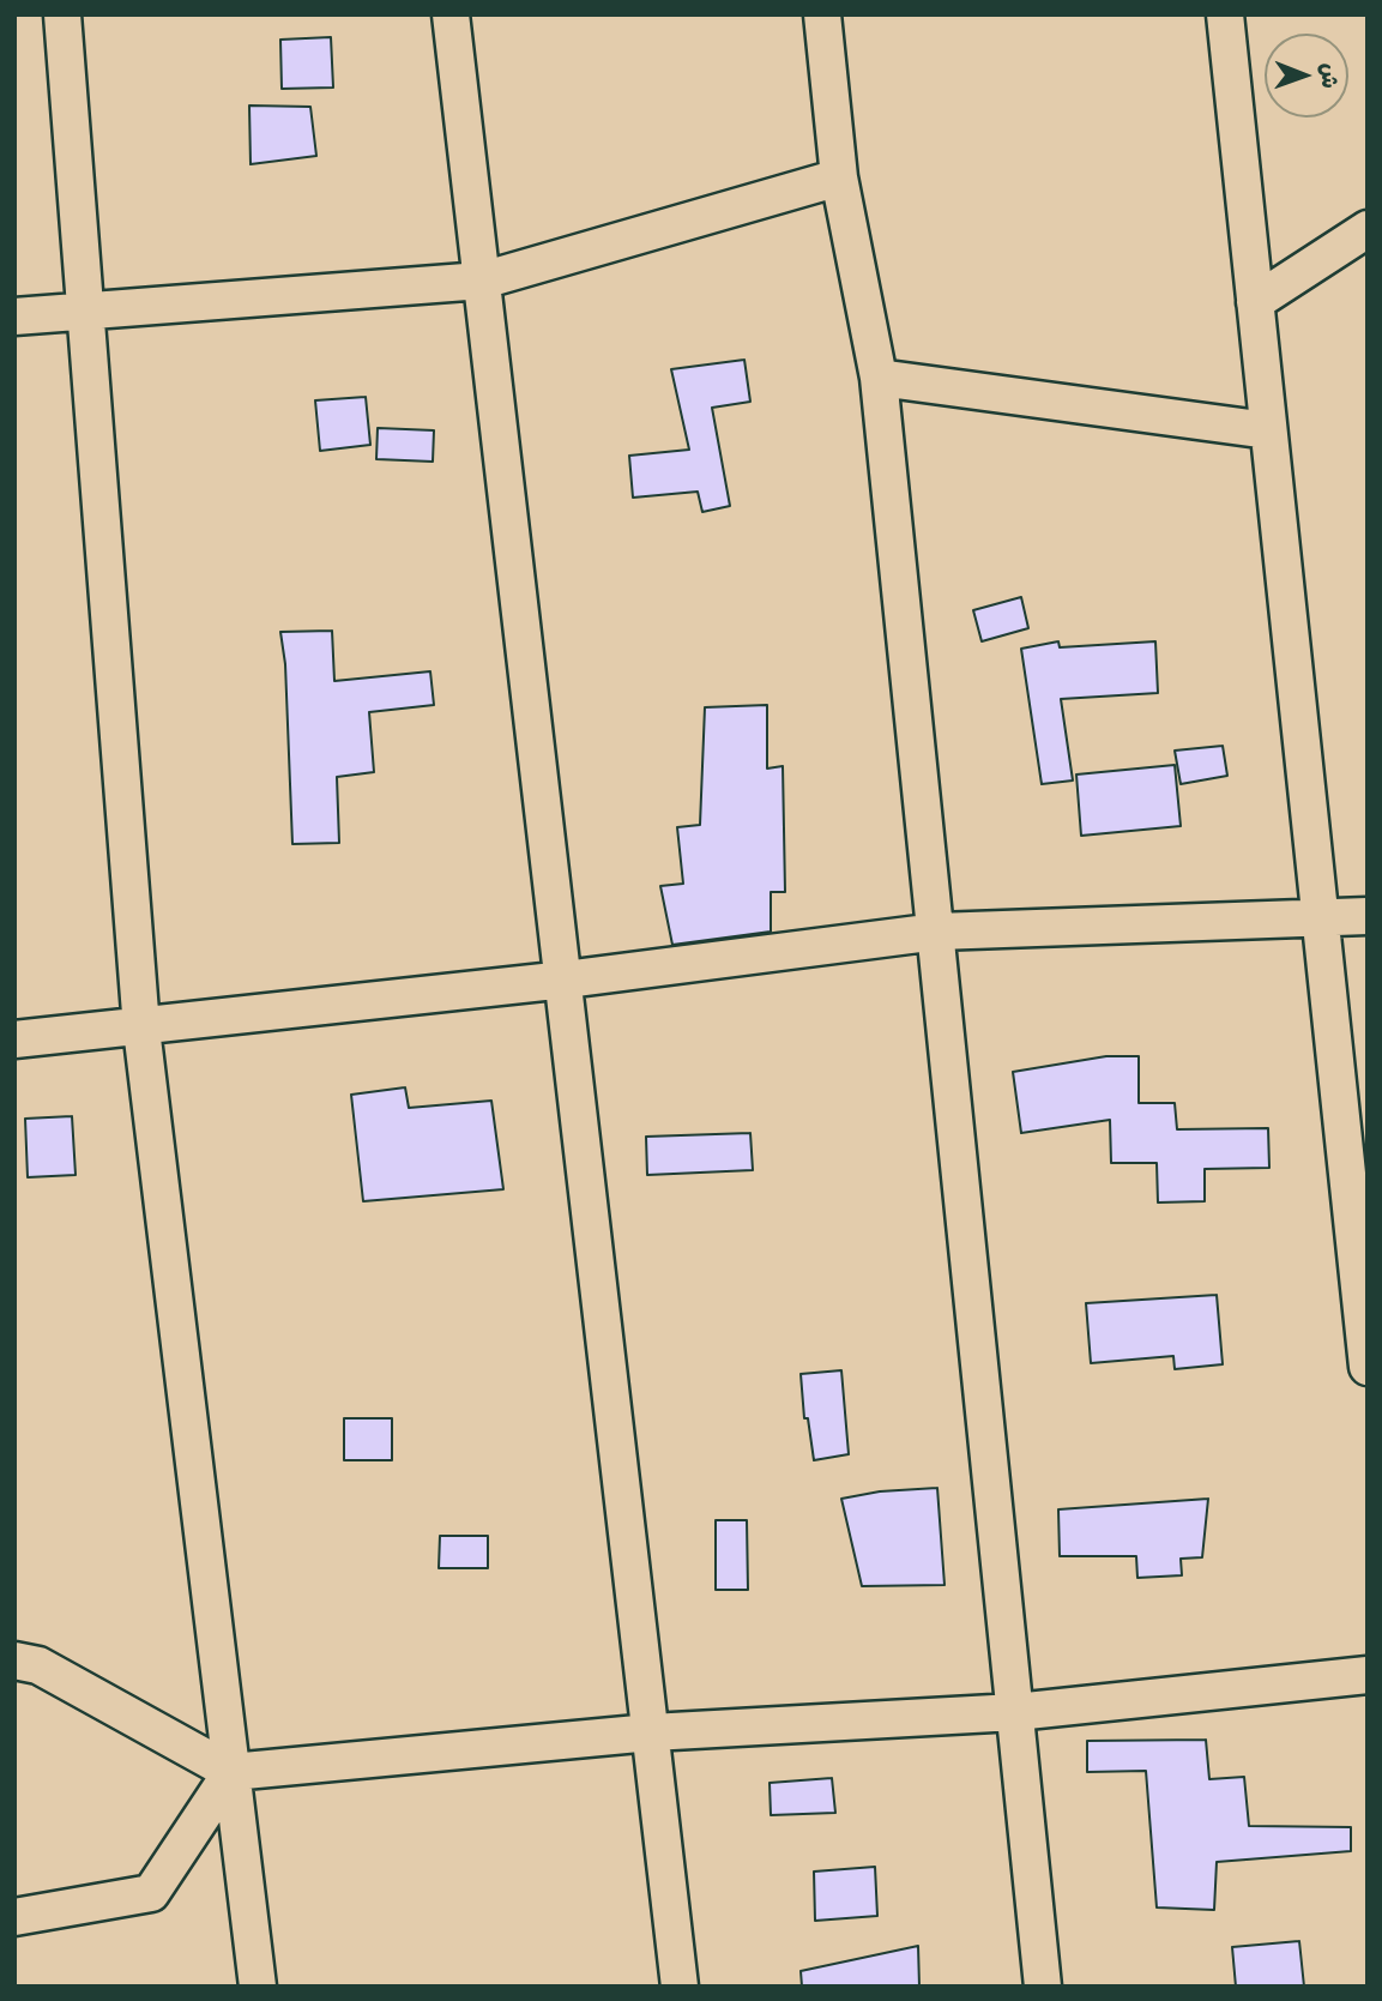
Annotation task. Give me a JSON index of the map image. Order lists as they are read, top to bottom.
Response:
{
  "north": "right"
}
